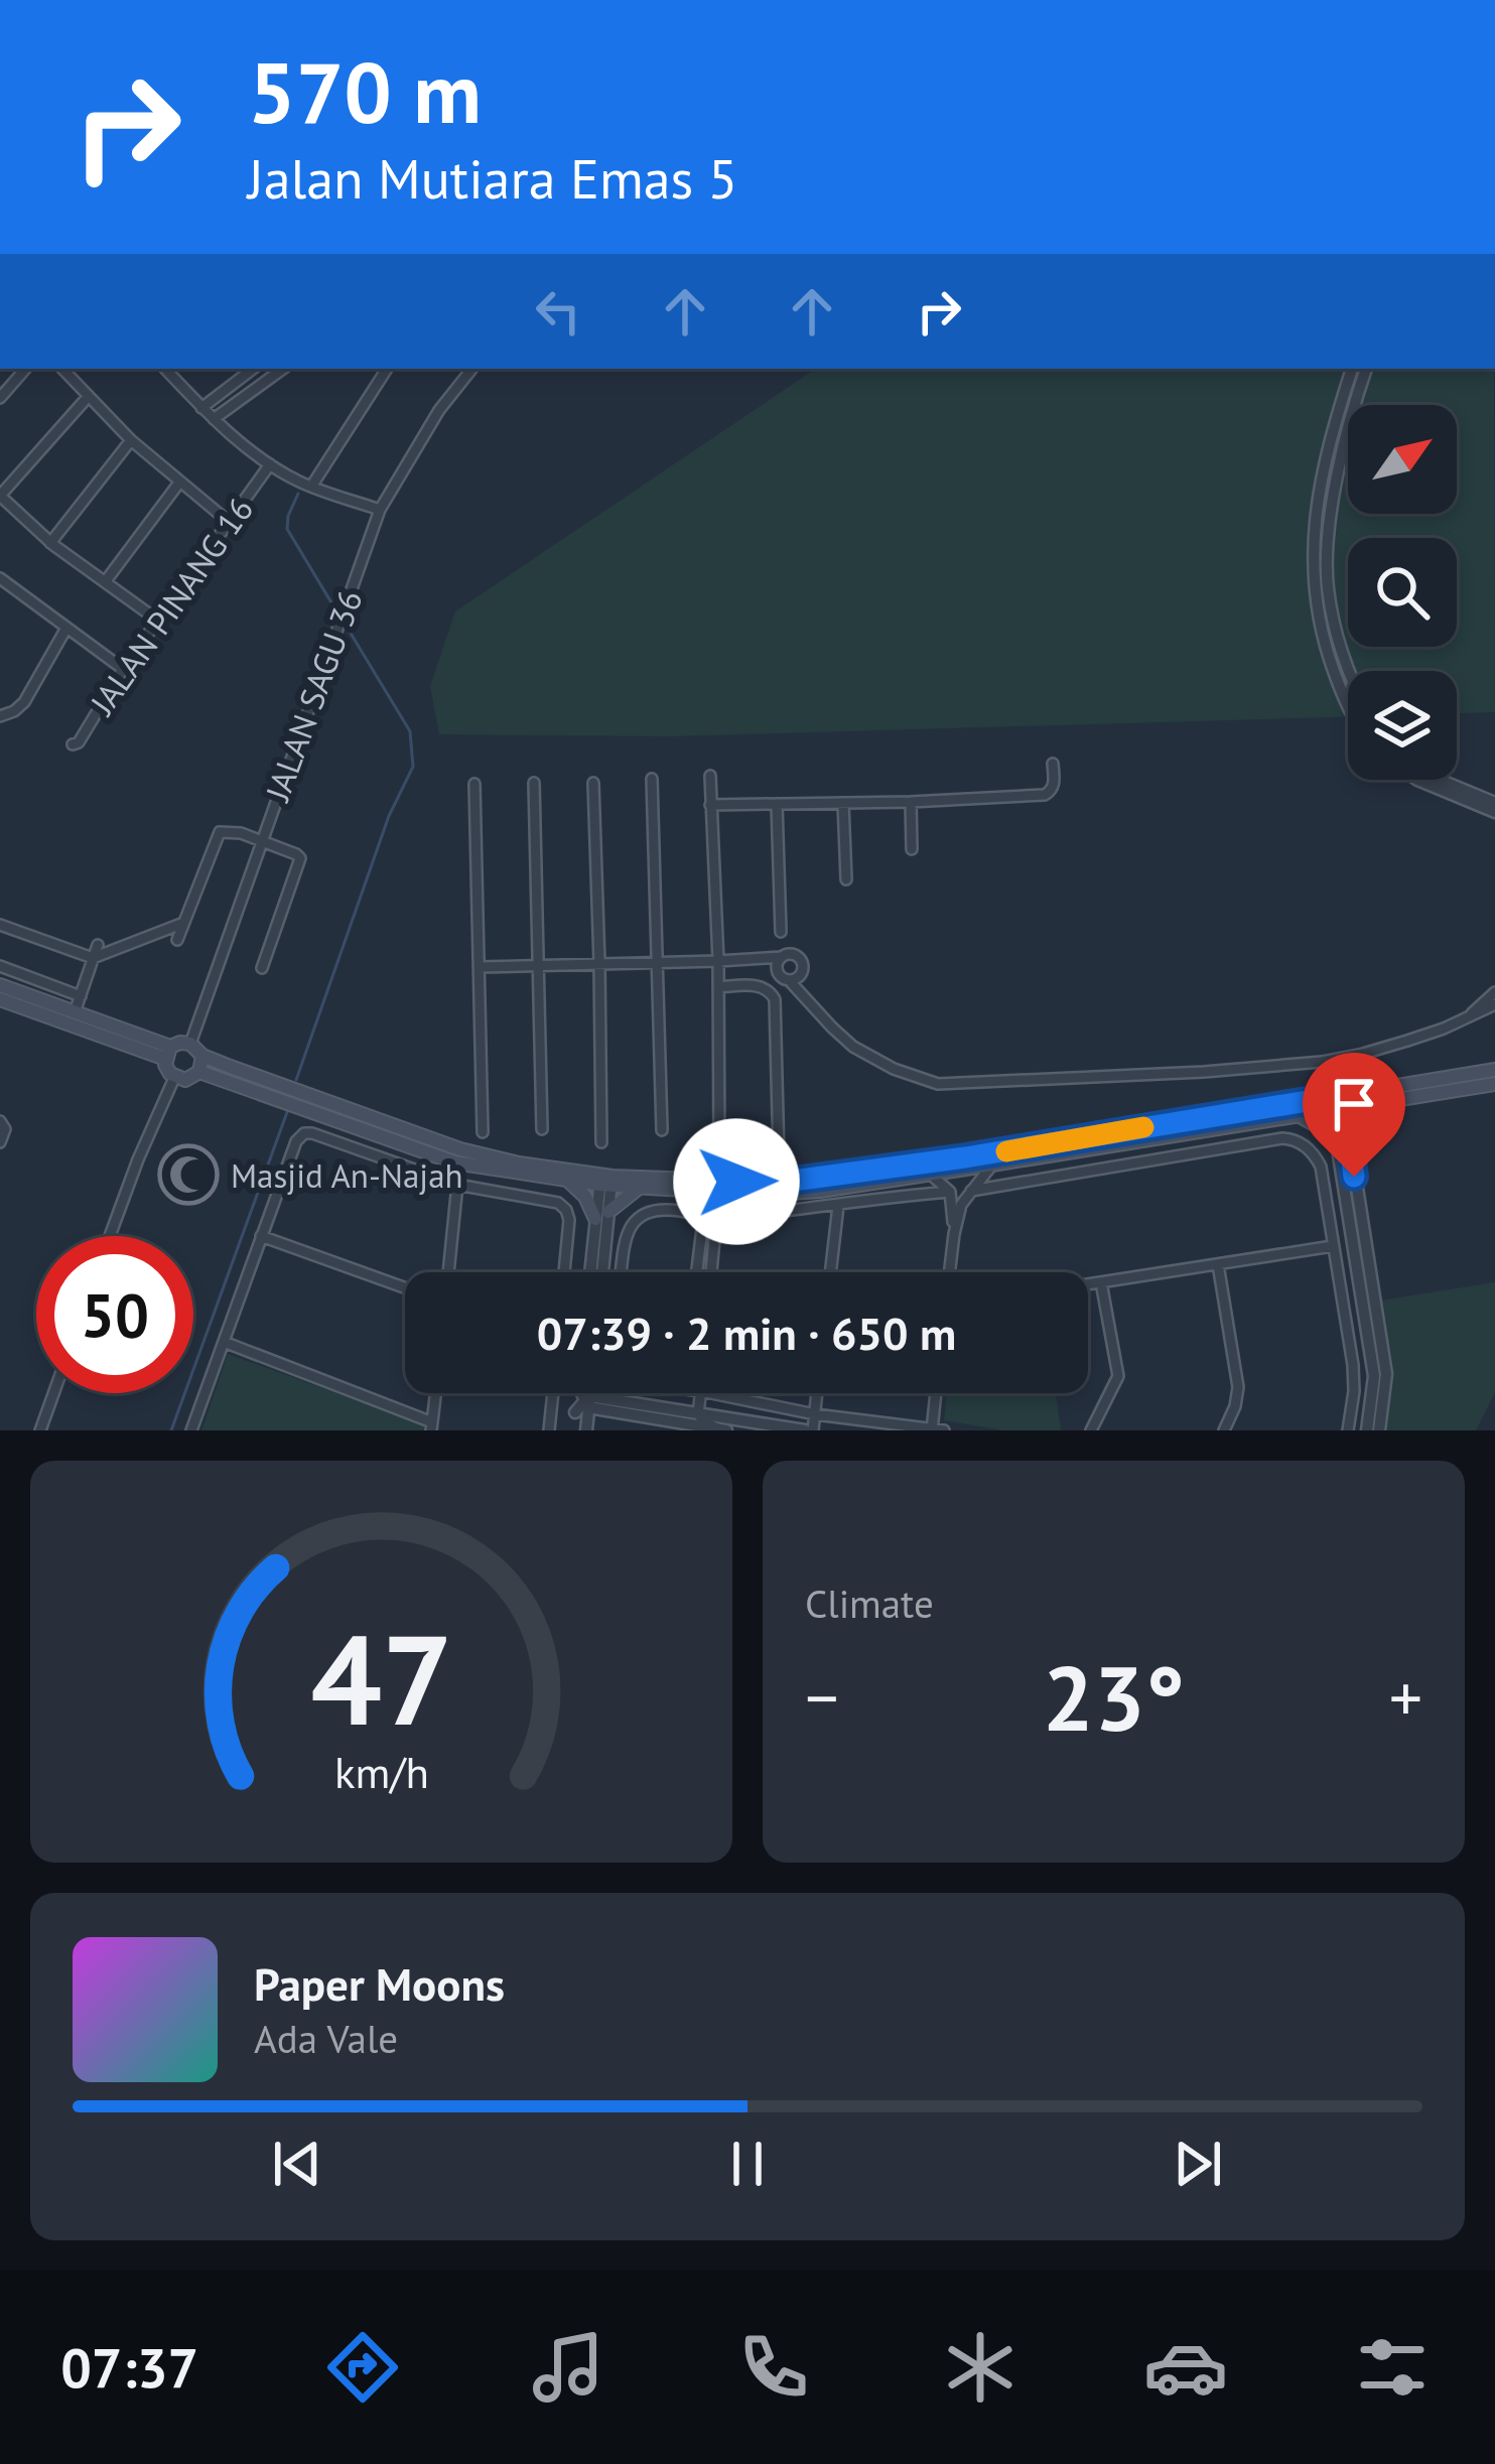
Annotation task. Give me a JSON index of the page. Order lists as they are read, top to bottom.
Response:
{
  "streets": {
    "street": ["JALAN PINANG 16", "JALAN SAGU 36"]
  },
  "places": {
    "mosque": ["Masjid An-Najah"]
  },
  "north": "top right",
  "page": {
    "turn": ["570 m", "Jalan Mutiara Emas 5"],
    "limit": "50",
    "trip": "07:39 · 2 min · 650 m",
    "tile": "Climate",
    "heat": ["−", "23°", "+"],
    "song": ["Paper Moons", "Ada Vale"],
    "tabs": "07:37",
    "gauge": ["47", "km/h"]
  }
}
